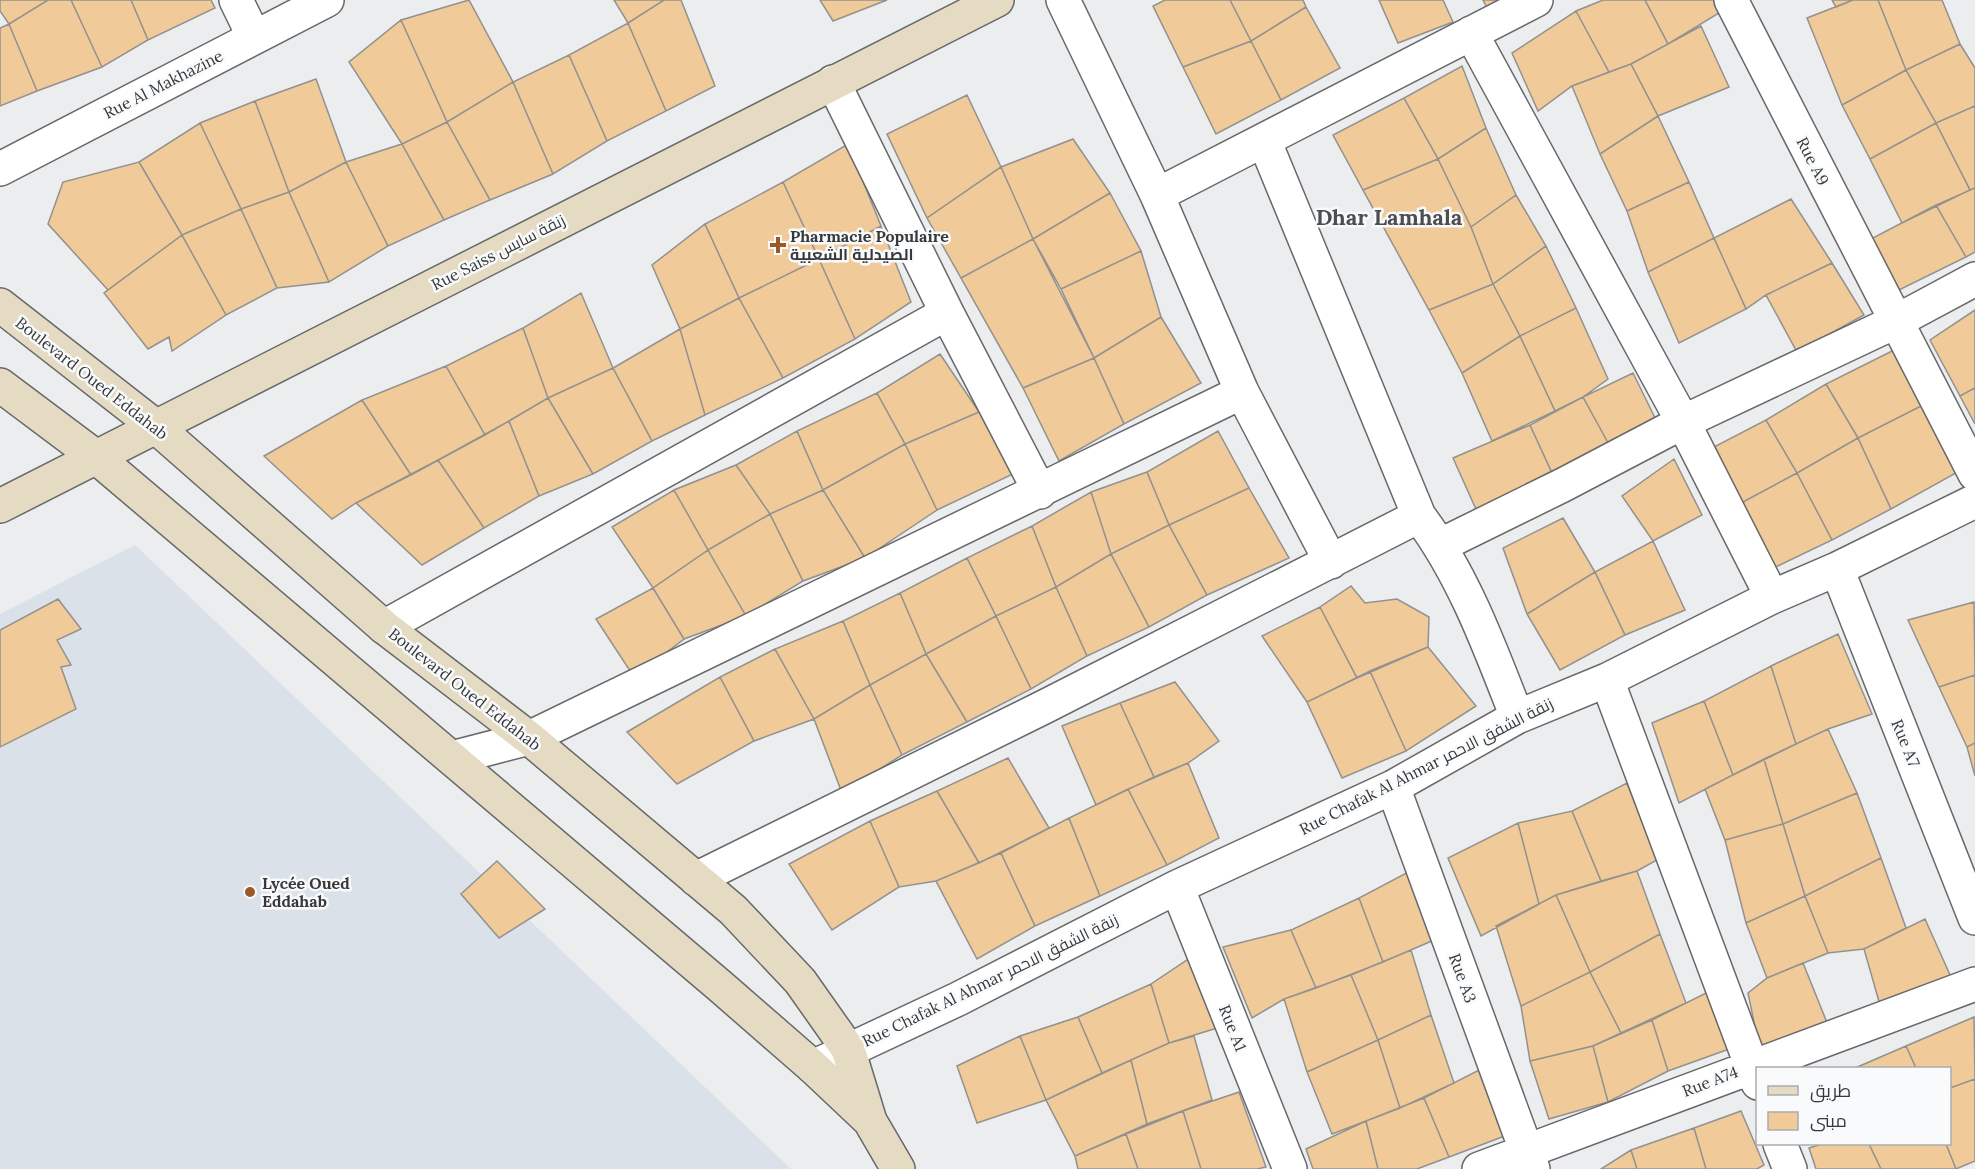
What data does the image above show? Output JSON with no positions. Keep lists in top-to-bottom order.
{
  "streets": {
    "street": [
      "Rue Al Makhazine",
      "Rue A9",
      "Rue Saiss زنقة سايس",
      "Boulevard Oued Eddahab",
      "Rue A7",
      "Rue Chafak Al Ahmar زنقة الشفق الاحمر",
      "Rue A3",
      "Rue A1",
      "Rue A74"
    ]
  },
  "crossings": [
    ["Rue Saiss زنقة سايس", "Boulevard Oued Eddahab"],
    ["Boulevard Oued Eddahab", "Rue Chafak Al Ahmar زنقة الشفق الاحمر"],
    ["Rue A7", "Rue Chafak Al Ahmar زنقة الشفق الاحمر"],
    ["Rue Chafak Al Ahmar زنقة الشفق الاحمر", "Rue A3"],
    ["Rue Chafak Al Ahmar زنقة الشفق الاحمر", "Rue A1"],
    ["Rue A3", "Rue A74"]
  ],
  "districts": ["Dhar Lamhala"],
  "places": {
    "health": ["Pharmacie Populaire الصيدلية الشعبية"],
    "other": ["Lycée Oued Eddahab"]
  },
  "legend": ["طريق", "مبنى"]
}
